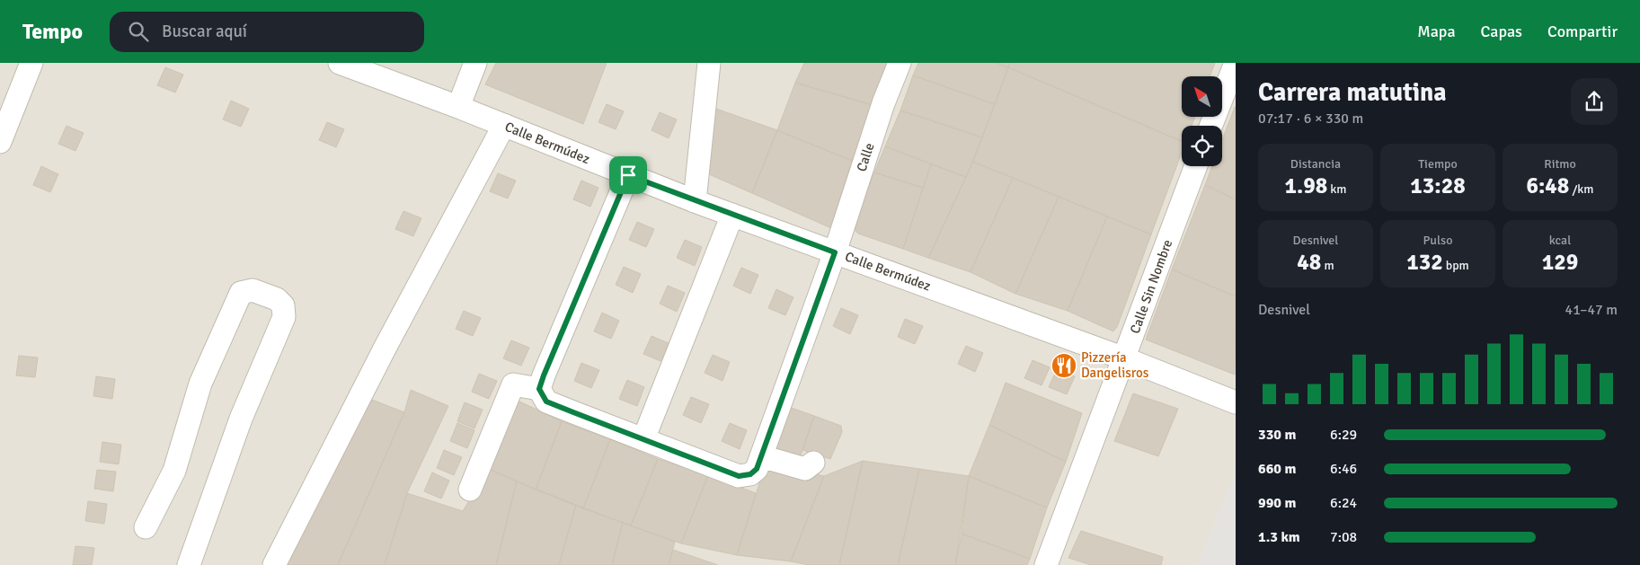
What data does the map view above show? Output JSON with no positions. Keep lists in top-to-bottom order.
{
  "streets": {
    "street": ["Calle Bermúdez", "Calle", "Calle Sin Nombre"]
  },
  "crossings": [
    ["Calle Bermúdez", "Calle"],
    ["Calle Bermúdez", "Calle Sin Nombre"]
  ],
  "places": {
    "restaurant": ["Pizzería Dangelisros"]
  },
  "north": "top left",
  "page": {
    "header": "Tempo",
    "search": "Buscar aquí",
    "nav": ["Mapa", "Capas", "Compartir"],
    "heading": ["Carrera matutina", "07:17 · 6 × 330 m"],
    "stats": [
      ["Distancia", "1.98 km"],
      ["Tiempo", "13:28"],
      ["Ritmo", "6:48 /km"],
      ["Desnivel", "48 m"],
      ["Pulso", "132 bpm"],
      ["kcal", "129"]
    ],
    "chart": ["Desnivel", "41–47 m"],
    "list": [
      {
        "name": "330 m",
        "note": "6:29"
      },
      {
        "name": "660 m",
        "note": "6:46"
      },
      {
        "name": "990 m",
        "note": "6:24"
      },
      {
        "name": "1.3 km",
        "note": "7:08"
      }
    ]
  }
}
